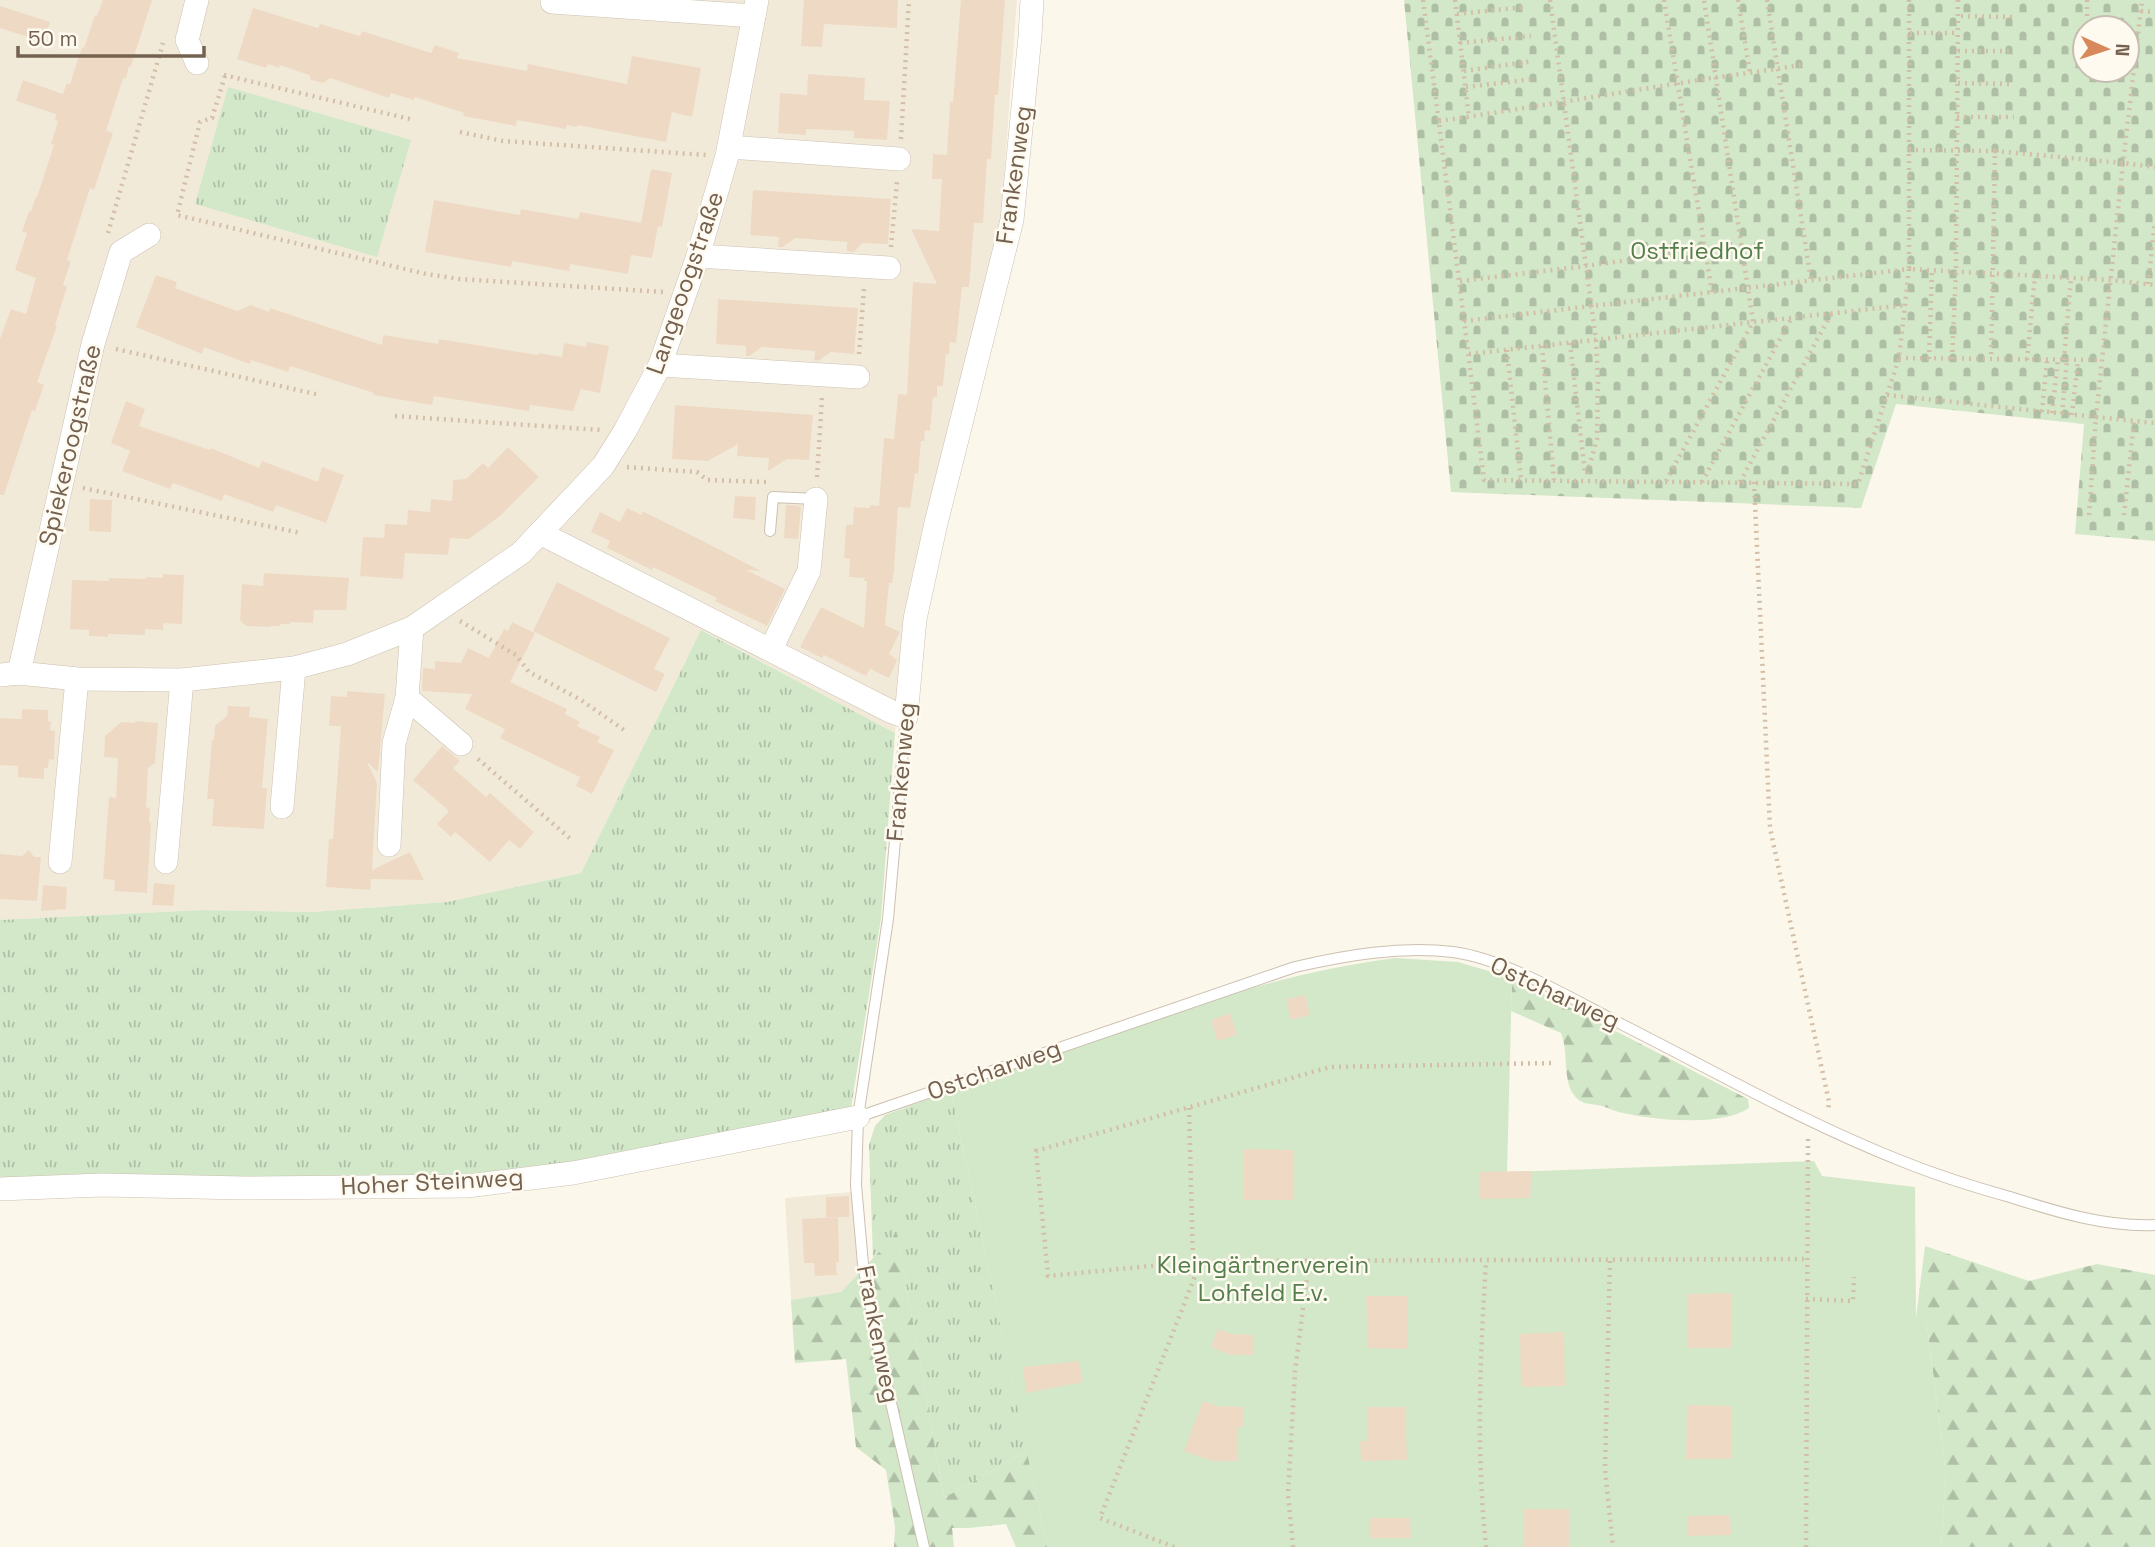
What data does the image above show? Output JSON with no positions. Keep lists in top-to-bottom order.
{
  "streets": {
    "street": [
      "Frankenweg",
      "Langeoogstraße",
      "Spiekeroogstraße",
      "Hoher Steinweg"
    ],
    "lane": ["Ostcharweg"]
  },
  "crossings": [
    ["Frankenweg", "Ostcharweg"],
    ["Frankenweg", "Hoher Steinweg"],
    ["Langeoogstraße", "Spiekeroogstraße"],
    ["Ostcharweg", "Hoher Steinweg"]
  ],
  "parks": ["Ostfriedhof", "Kleingärtnerverein Lohfeld E.v."],
  "scale_bar": "50 m",
  "north": "right"
}
